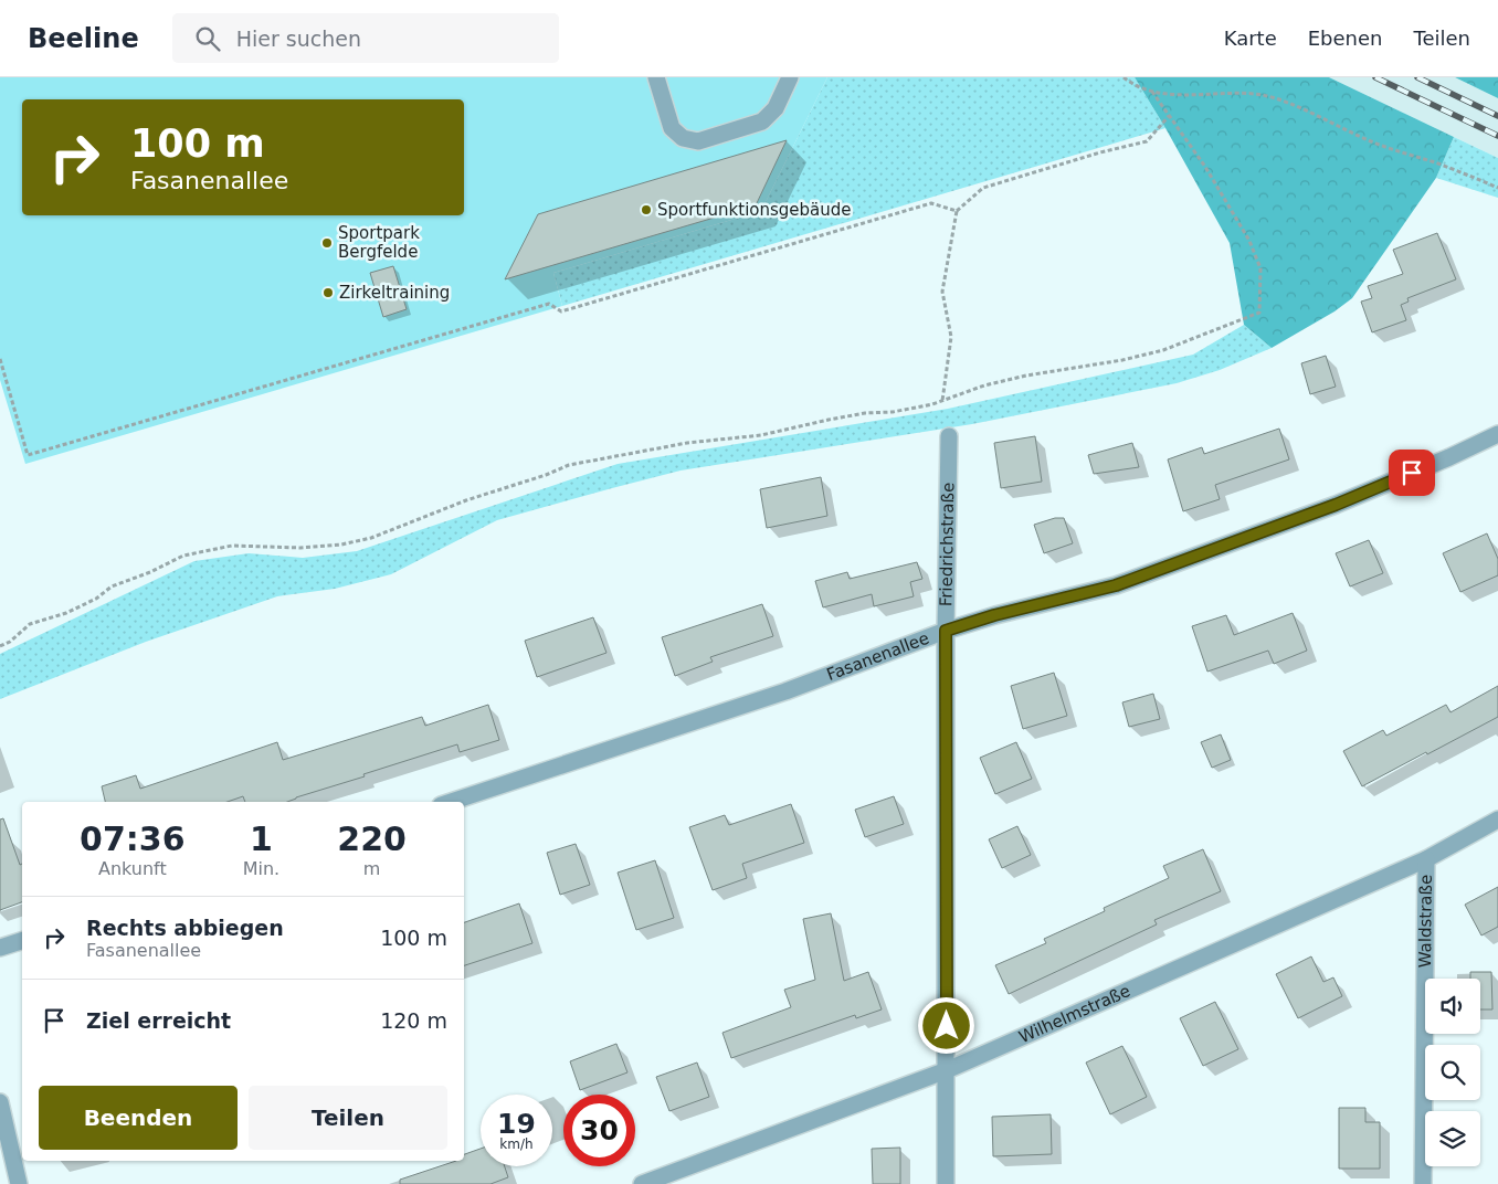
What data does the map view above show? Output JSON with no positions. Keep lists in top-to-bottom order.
{
  "streets": {
    "street": [
      "Friedrichstraße",
      "Fasanenallee",
      "Waldstraße",
      "Wilhelmstraße"
    ]
  },
  "crossings": [
    ["Friedrichstraße", "Fasanenallee"],
    ["Friedrichstraße", "Wilhelmstraße"],
    ["Waldstraße", "Wilhelmstraße"]
  ],
  "places": ["Sportfunktionsgebäude", "Sportpark Bergfelde", "Zirkeltraining"],
  "page": {
    "header": "Beeline",
    "search": "Hier suchen",
    "nav": ["Karte", "Ebenen", "Teilen"],
    "turn": ["100 m", "Fasanenallee"],
    "eta": [
      "07:36",
      "Ankunft",
      "1",
      "Min.",
      "220",
      "m"
    ],
    "list": [
      {
        "name": "Rechts abbiegen",
        "note": "Fasanenallee",
        "value": "100 m"
      },
      {
        "name": "Ziel erreicht",
        "value": "120 m"
      }
    ],
    "buttons": ["Beenden", "Teilen"],
    "speed": "19 km/h",
    "limit": "30"
  }
}
